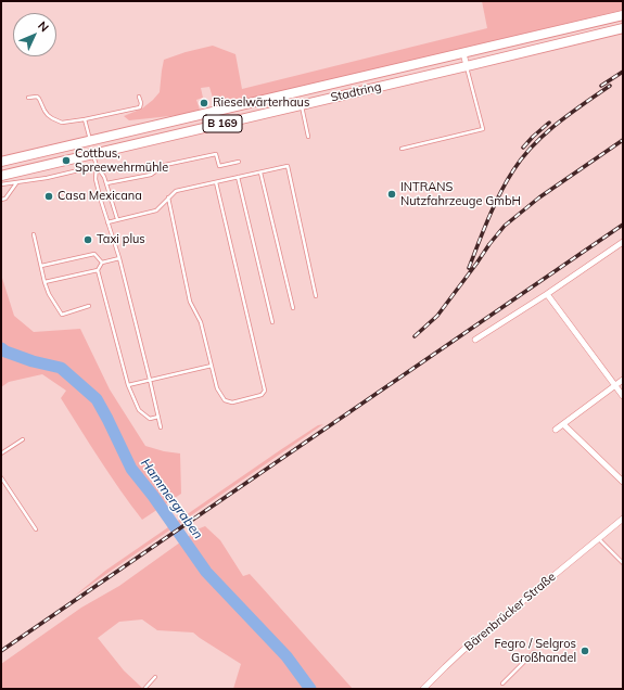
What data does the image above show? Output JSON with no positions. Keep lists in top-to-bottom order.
{
  "streets": {
    "main road": ["Stadtring", "B 169"],
    "street": ["Bärenbrücker Straße"]
  },
  "crossings": [
    ["Stadtring", "B 169"]
  ],
  "water": ["Hammergraben"],
  "places": [
    "Rieselwärterhaus",
    "Cottbus, Spreewehrmühle",
    "INTRANS Nutzfahrzeuge GmbH",
    "Casa Mexicana",
    "Taxi plus",
    "Fegro / Selgros Großhandel"
  ],
  "north": "top right"
}
